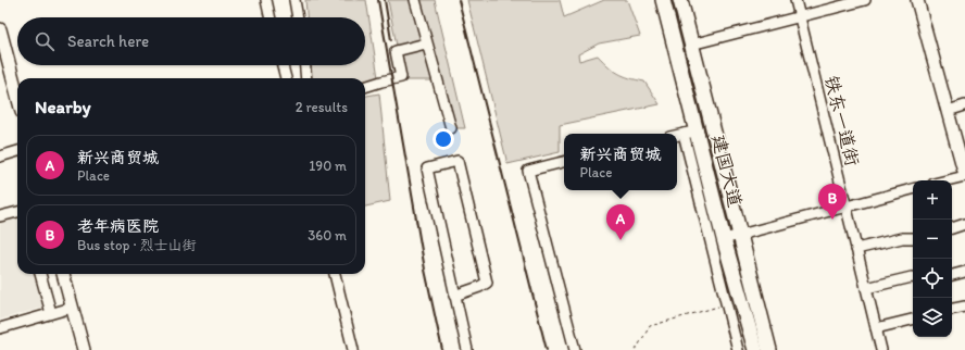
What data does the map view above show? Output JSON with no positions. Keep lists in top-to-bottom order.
{
  "streets": {
    "highway": ["建国大道"],
    "street": ["铁东一道街"]
  },
  "page": {
    "search": "Search here",
    "heading": ["Nearby", "2 results"],
    "popup": ["新兴商贸城", "Place"],
    "list": [
      {
        "mark": "A",
        "name": "新兴商贸城",
        "note": "Place",
        "value": "190 m"
      },
      {
        "mark": "B",
        "name": "老年病医院",
        "note": "Bus stop · 烈士山街",
        "value": "360 m"
      }
    ],
    "map_buttons": ["+", "−"],
    "pins": ["B", "A"]
  }
}
